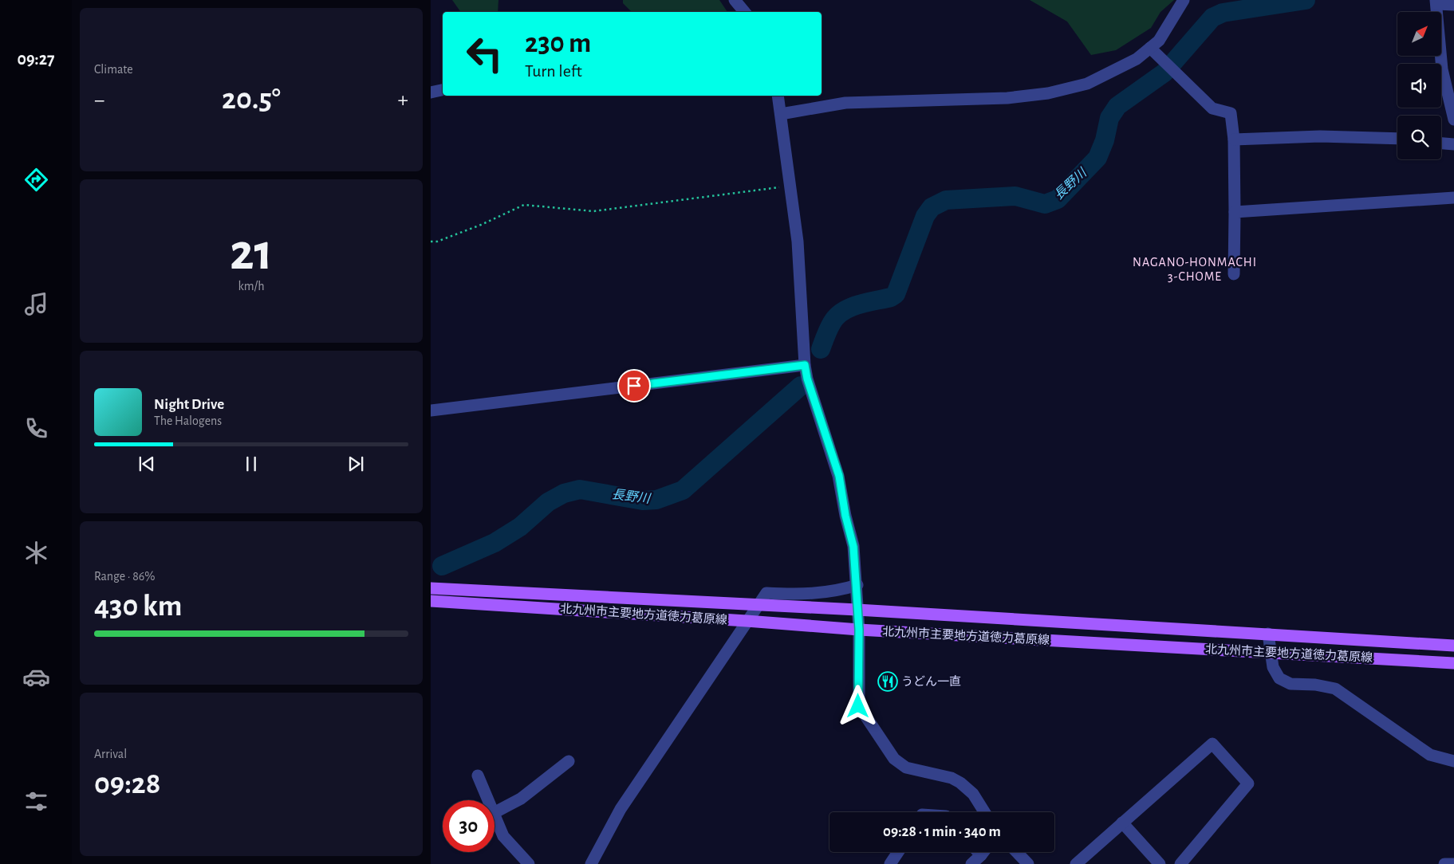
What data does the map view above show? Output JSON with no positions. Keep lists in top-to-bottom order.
{
  "streets": {
    "main road": ["北九州市主要地方道徳力葛原線"]
  },
  "districts": ["NAGANO-HONMACHI 3-CHOME"],
  "water": ["長野川"],
  "places": {
    "restaurant": ["うどん一直"]
  },
  "north": "top right",
  "page": {
    "tabs": "09:27",
    "tile": [
      "Climate",
      ["21", "km/h"],
      ["Range · 86%", "430 km"],
      ["Arrival", "09:28"]
    ],
    "turn": ["230 m", "Turn left"],
    "heat": ["−", "20.5°", "+"],
    "song": ["Night Drive", "The Halogens"],
    "limit": "30",
    "trip": "09:28 · 1 min · 340 m"
  }
}
